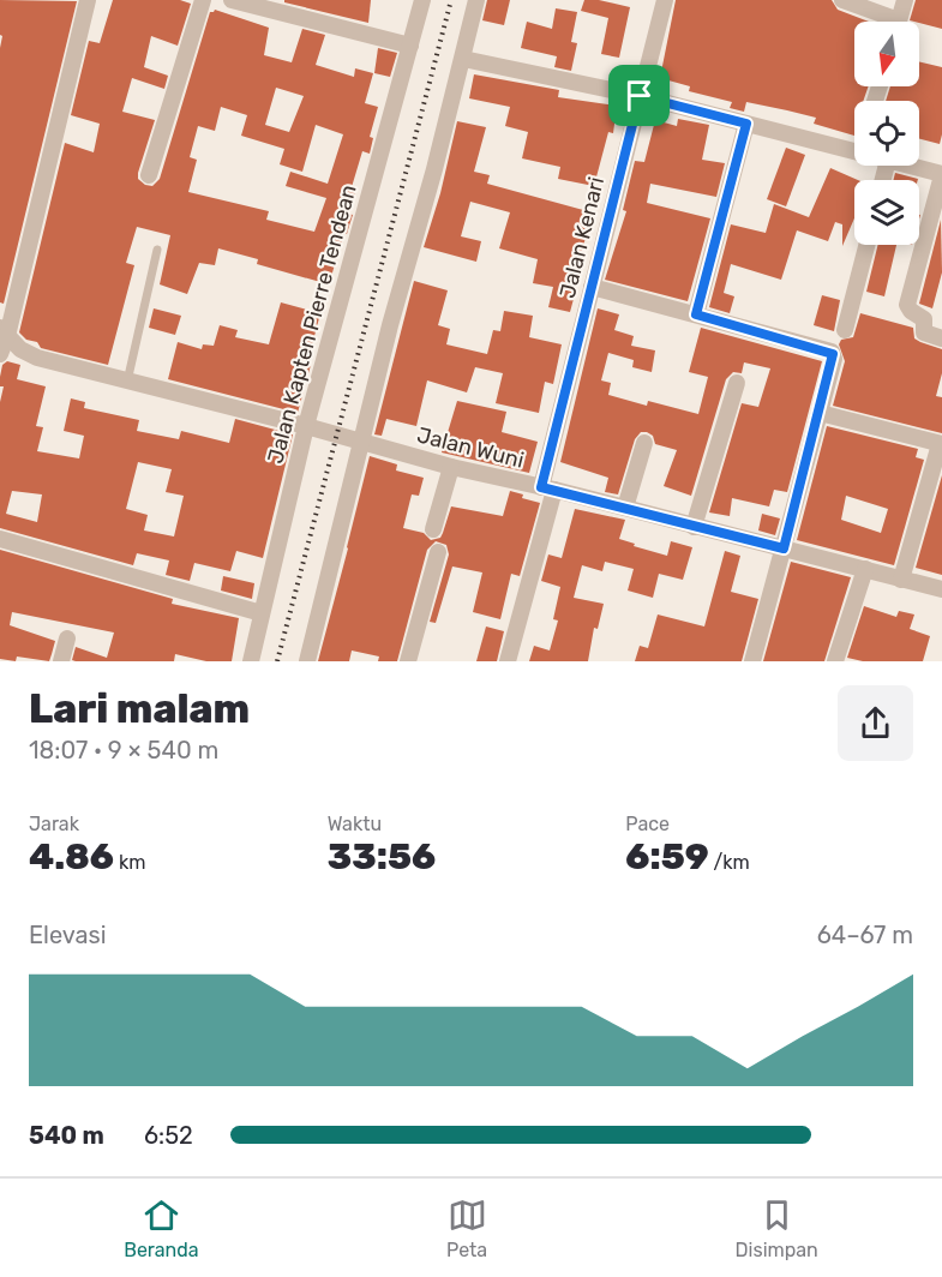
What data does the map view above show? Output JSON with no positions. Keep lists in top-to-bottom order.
{
  "streets": {
    "street": ["Jalan Kenari", "Jalan Kapten Pierre Tendean", "Jalan Wuni"]
  },
  "crossings": [
    ["Jalan Kenari", "Jalan Wuni"],
    ["Jalan Kapten Pierre Tendean", "Jalan Wuni"]
  ],
  "north": "bottom",
  "page": {
    "heading": ["Lari malam", "18:07 · 9 × 540 m"],
    "stats": [
      ["Jarak", "4.86 km"],
      ["Waktu", "33:56"],
      ["Pace", "6:59 /km"]
    ],
    "chart": ["Elevasi", "64–67 m"],
    "list": [
      {
        "name": "540 m",
        "note": "6:52"
      }
    ],
    "tabs": ["Beranda", "Peta", "Disimpan"]
  }
}
